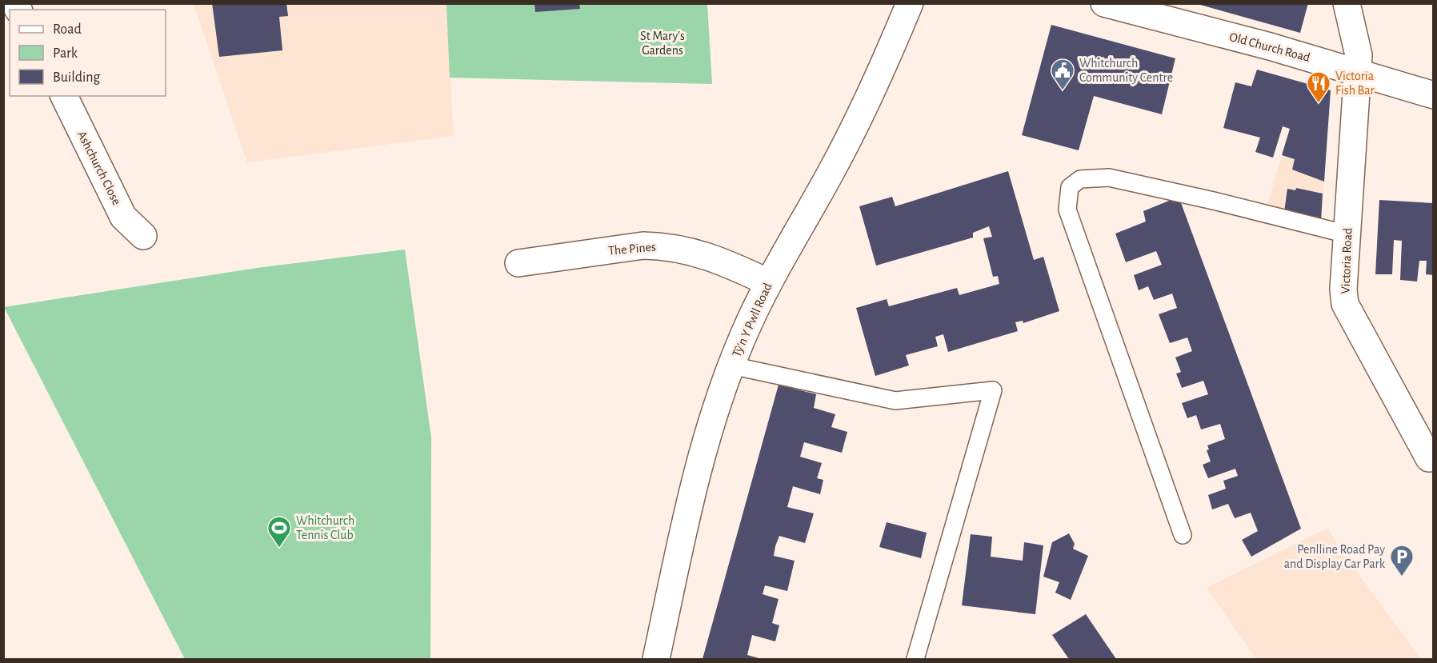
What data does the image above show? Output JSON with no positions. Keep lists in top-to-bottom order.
{
  "streets": {
    "street": [
      "Old Church Road",
      "Ashchurch Close",
      "The Pines",
      "Victoria Road",
      "Tŷ'n Y Pwll Road"
    ]
  },
  "crossings": [
    ["Old Church Road", "Victoria Road"],
    ["The Pines", "Tŷ'n Y Pwll Road"]
  ],
  "parks": ["St Mary's Gardens"],
  "places": {
    "public building": ["Whitchurch Community Centre"],
    "restaurant": ["Victoria Fish Bar"],
    "sports": ["Whitchurch Tennis Club"],
    "parking": ["Penlline Road Pay and Display Car Park"]
  },
  "legend": ["Road", "Park", "Building"]
}
